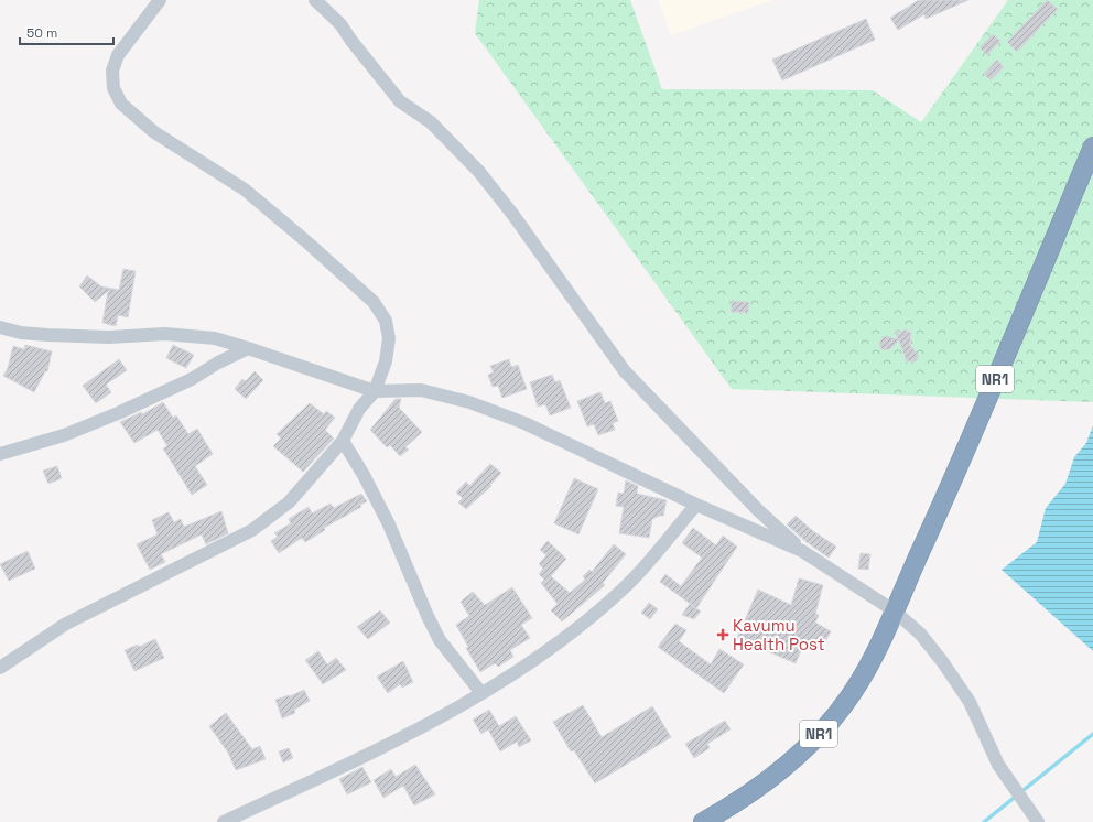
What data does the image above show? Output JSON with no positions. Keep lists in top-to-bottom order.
{
  "streets": {
    "highway": ["NR1"]
  },
  "places": {
    "health": ["Kavumu Health Post"]
  },
  "scale_bar": "50 m"
}
